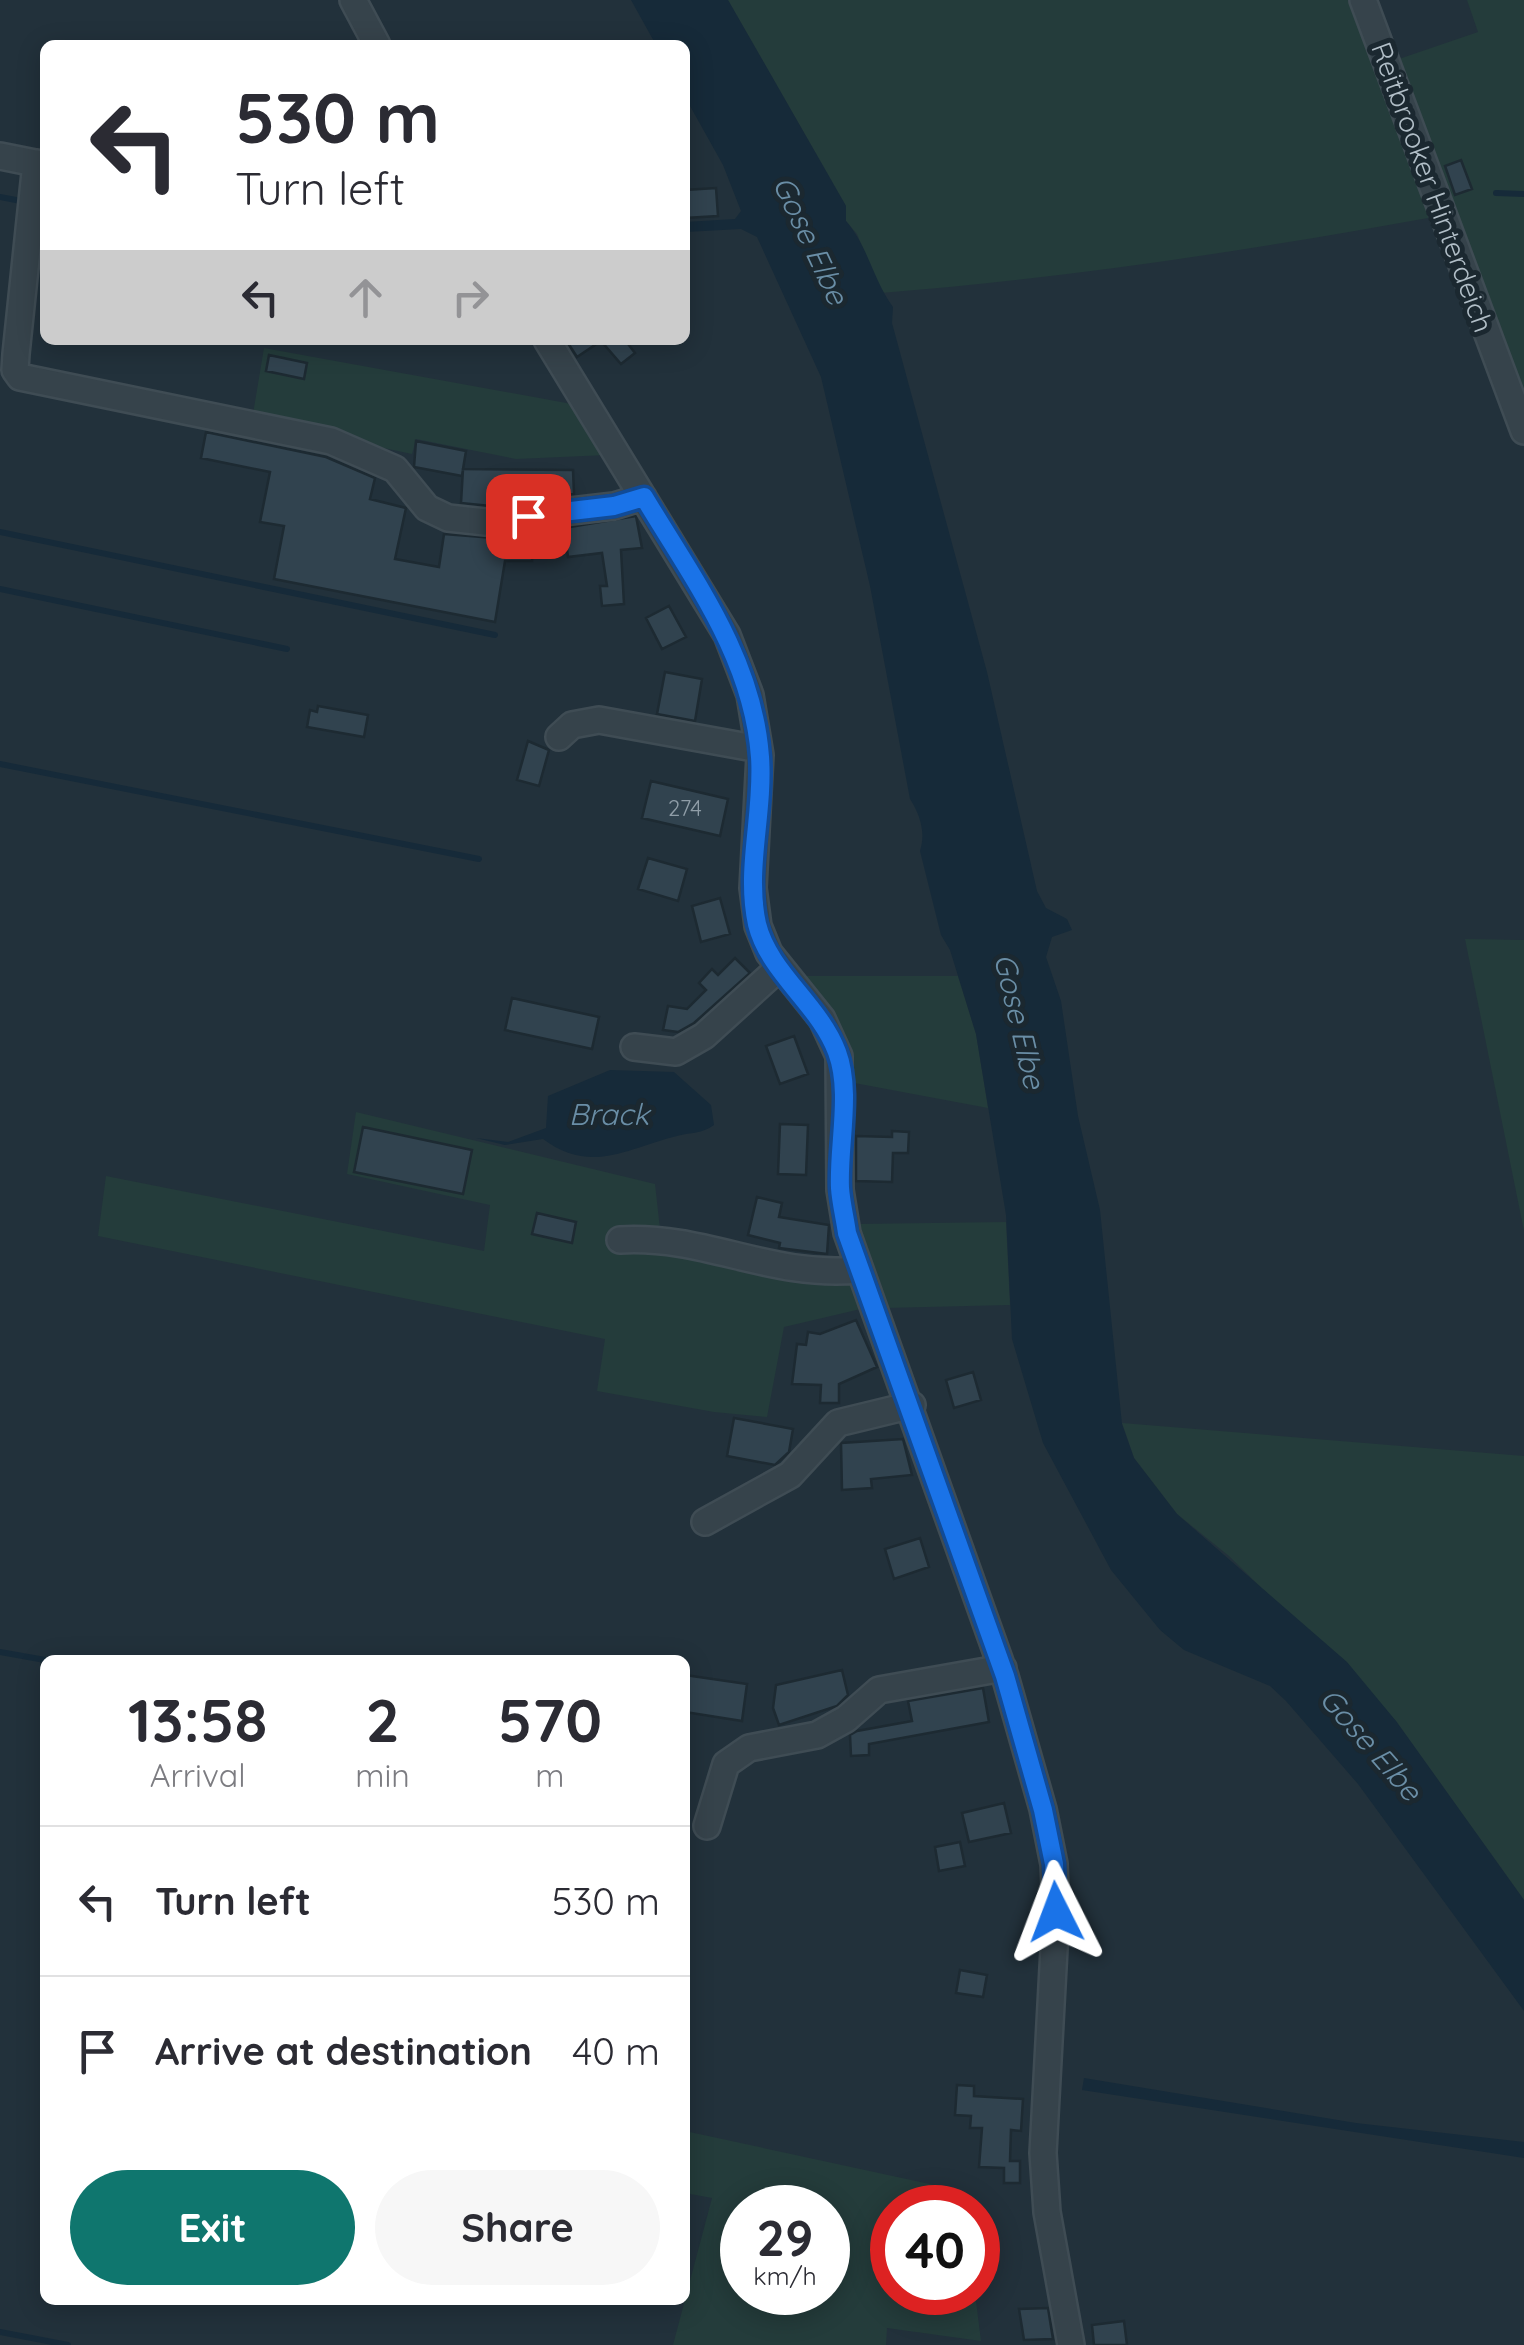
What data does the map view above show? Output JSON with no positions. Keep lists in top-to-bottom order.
{
  "streets": {
    "street": ["Reitbrooker Hinterdeich"]
  },
  "water": ["Gose Elbe", "Brack"],
  "house_numbers": ["274"],
  "page": {
    "turn": ["530 m", "Turn left"],
    "eta": [
      "13:58",
      "Arrival",
      "2",
      "min",
      "570",
      "m"
    ],
    "list": [
      {
        "name": "Turn left",
        "value": "530 m"
      },
      {
        "name": "Arrive at destination",
        "value": "40 m"
      }
    ],
    "buttons": ["Exit", "Share"],
    "speed": "29 km/h",
    "limit": "40"
  }
}
